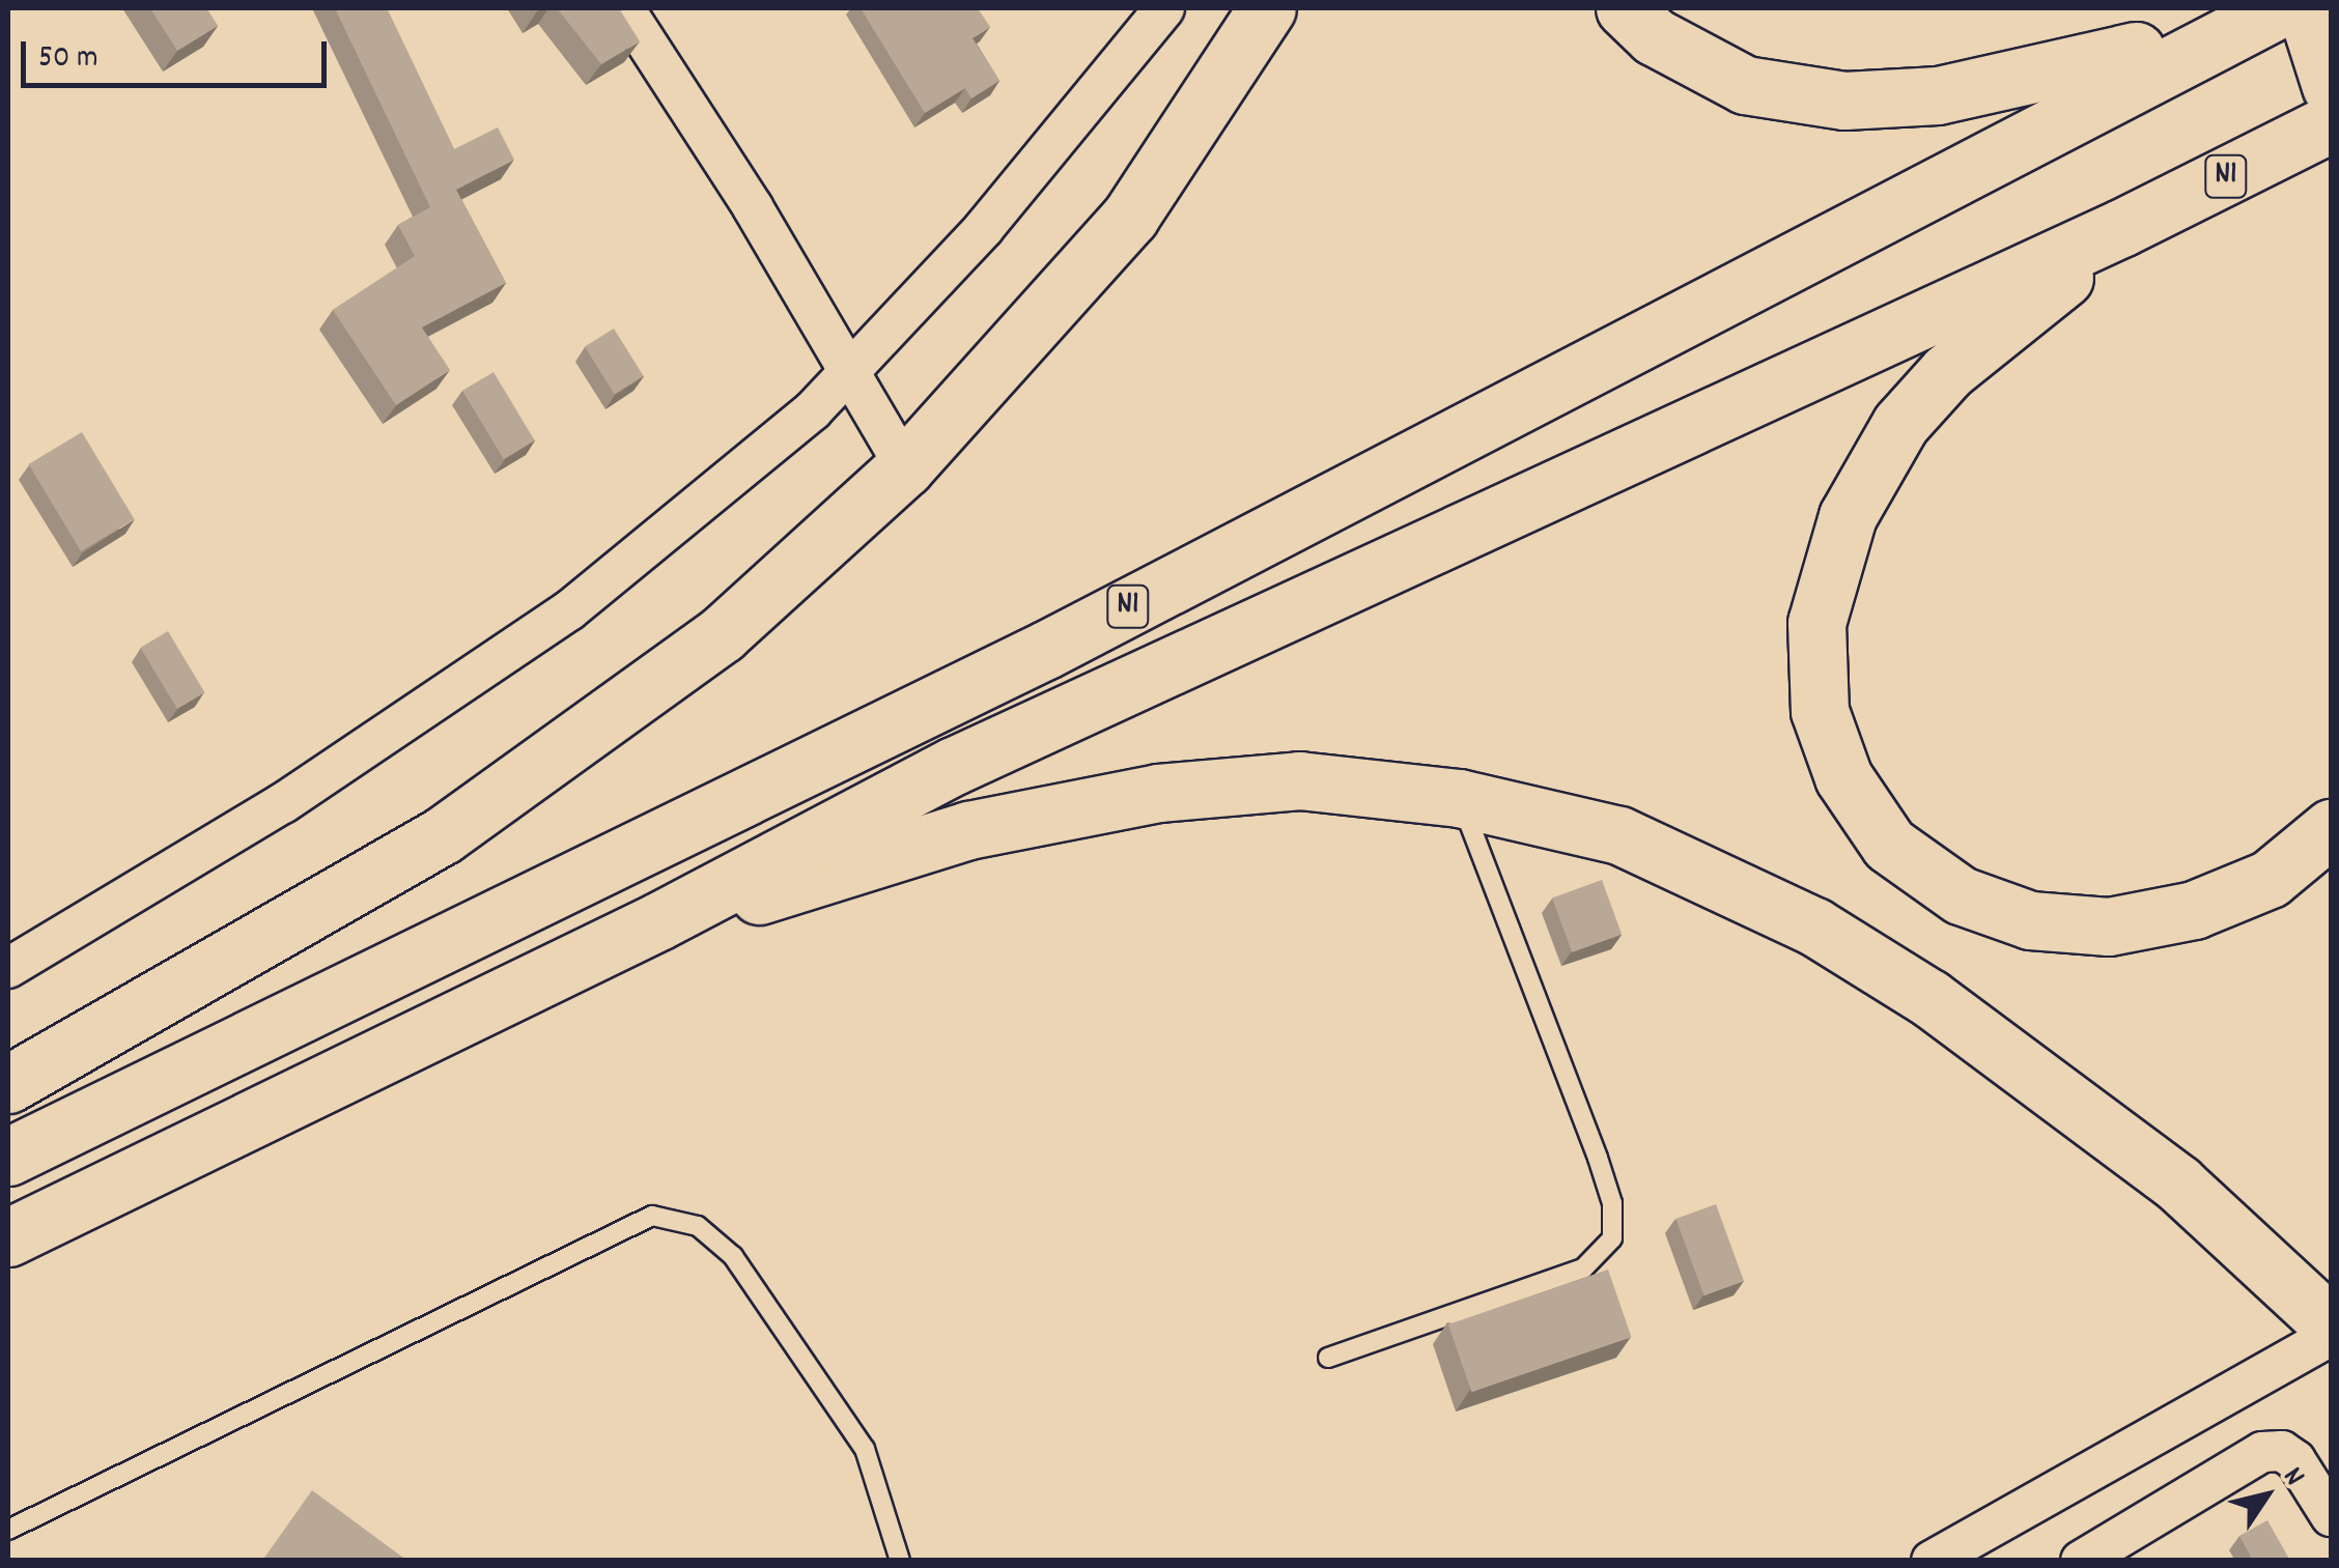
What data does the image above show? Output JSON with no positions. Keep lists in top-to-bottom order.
{
  "streets": {
    "main road": ["N1"]
  },
  "scale_bar": "50 m",
  "north": "top right"
}
